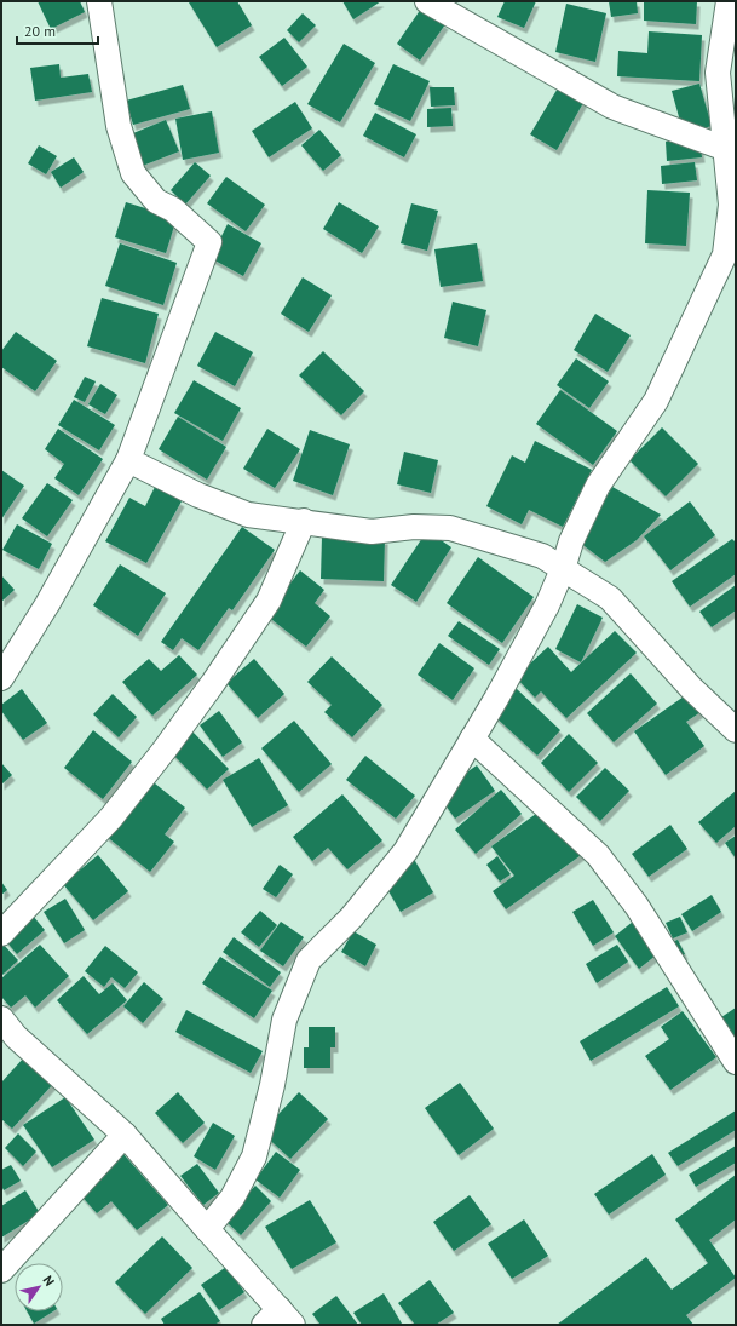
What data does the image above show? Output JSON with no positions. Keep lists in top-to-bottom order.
{
  "scale_bar": "20 m",
  "north": "top right"
}
